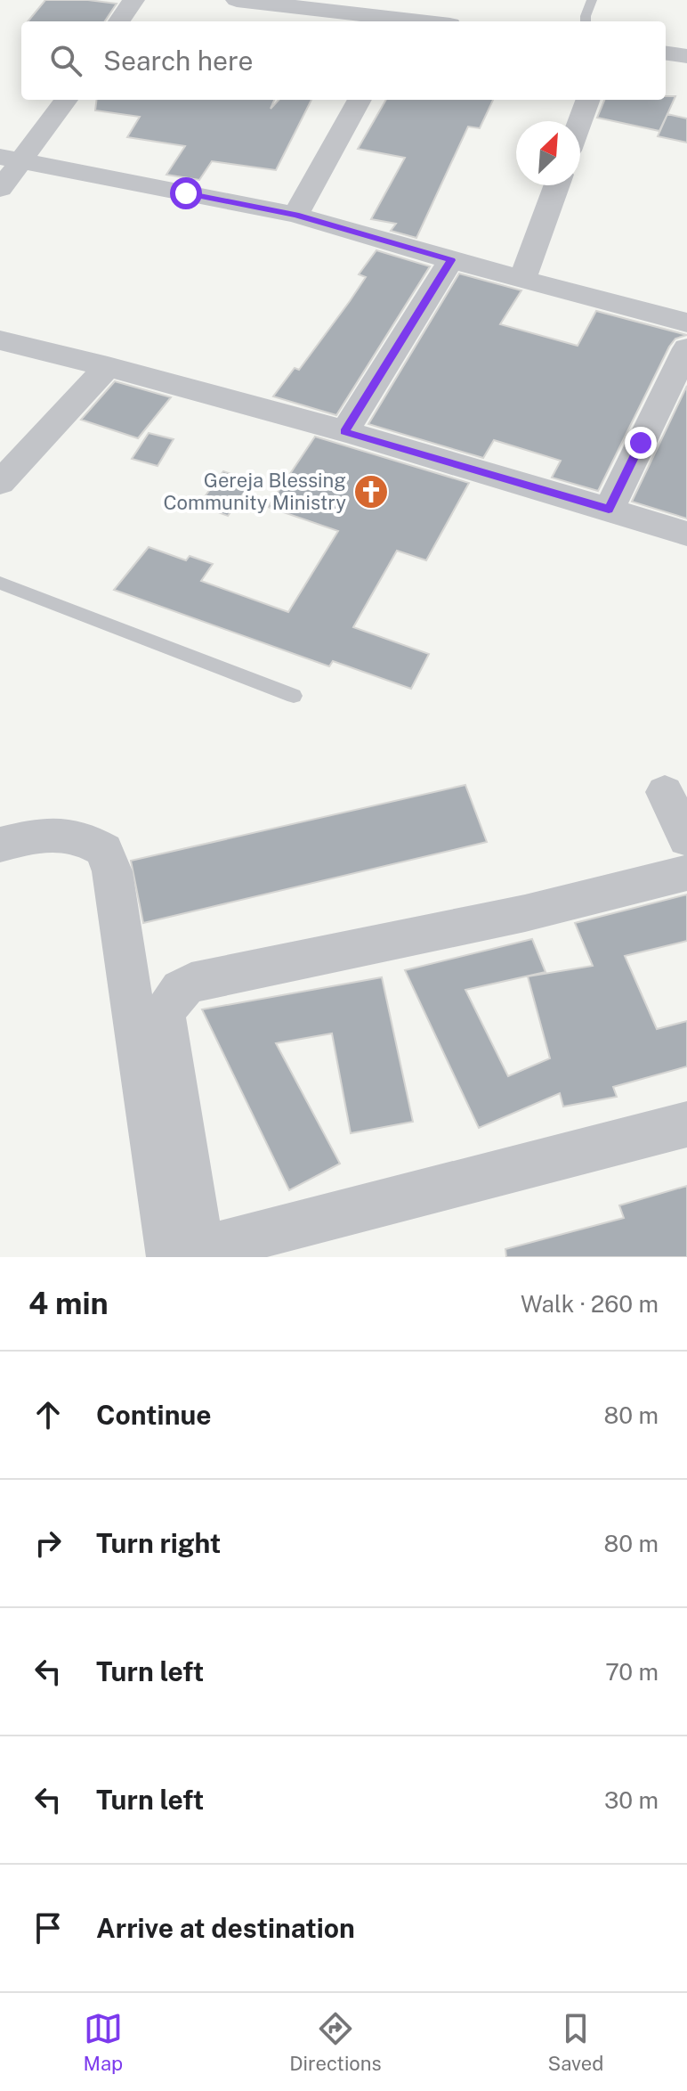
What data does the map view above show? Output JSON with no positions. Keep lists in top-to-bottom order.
{
  "places": {
    "church": ["Gereja Blessing Community Ministry"]
  },
  "north": "top right",
  "page": {
    "search": "Search here",
    "heading": ["4 min", "Walk · 260 m"],
    "list": [
      ["Continue", "80 m"],
      ["Turn right", "80 m"],
      ["Turn left", "70 m"],
      ["Turn left", "30 m"],
      "Arrive at destination"
    ],
    "nav": ["Map", "Directions", "Saved"]
  }
}
